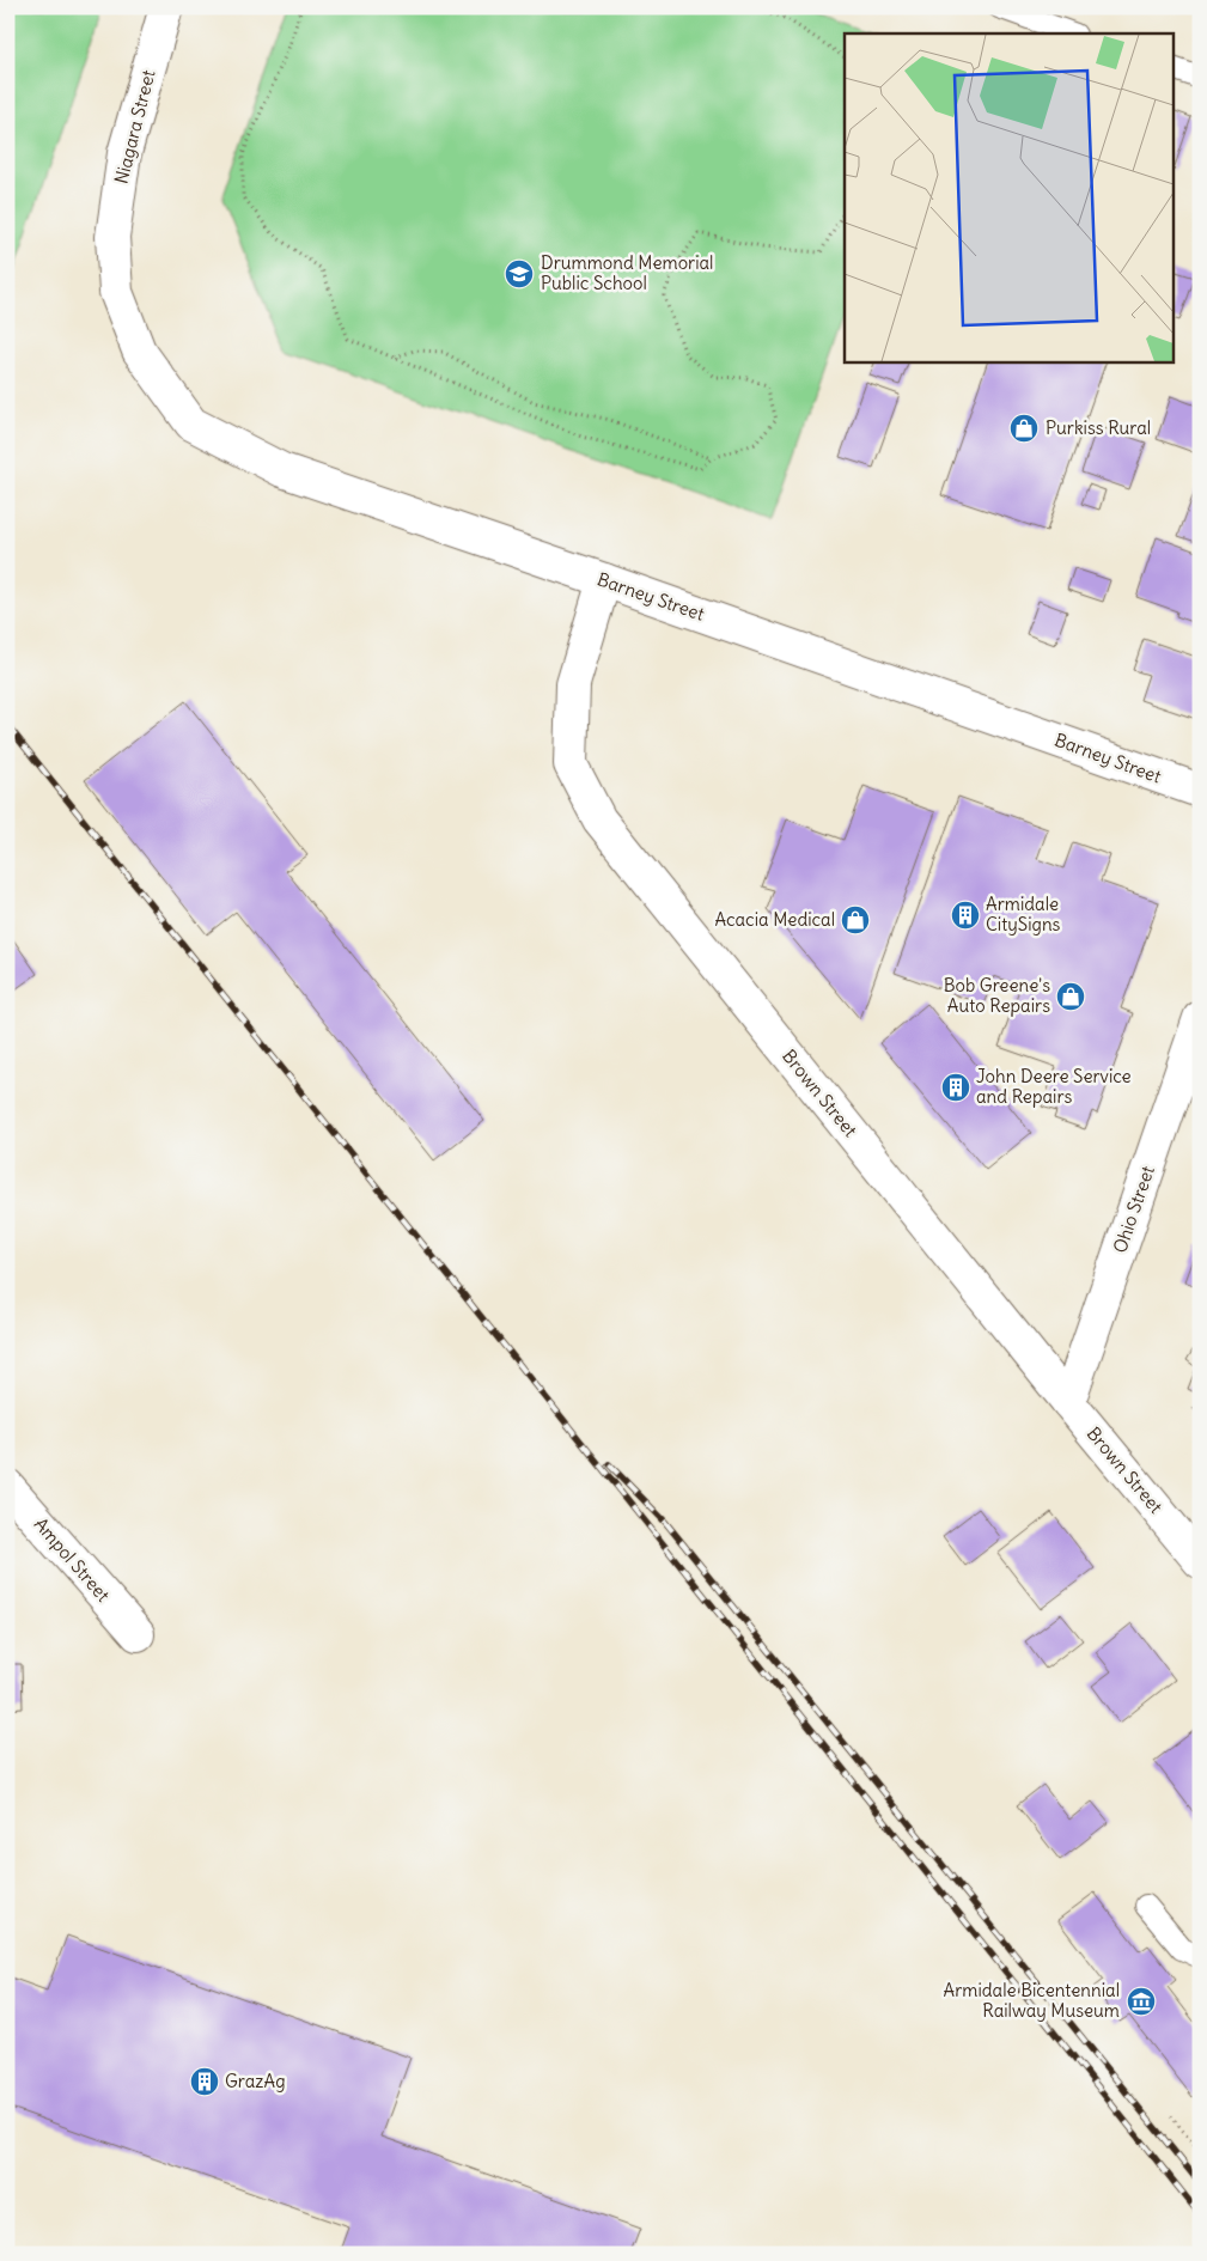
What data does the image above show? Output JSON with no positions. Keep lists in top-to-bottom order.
{
  "streets": {
    "street": [
      "Niagara Street",
      "Barney Street",
      "Brown Street",
      "Ohio Street",
      "Ampol Street"
    ]
  },
  "crossings": [
    ["Niagara Street", "Barney Street"],
    ["Barney Street", "Brown Street"],
    ["Brown Street", "Ohio Street"]
  ],
  "places": {
    "school or university": ["Drummond Memorial Public School"],
    "shop": ["Purkiss Rural", "Acacia Medical", "Bob Greene's Auto Repairs"],
    "building": ["Armidale CitySigns", "John Deere Service and Repairs", "GrazAg"],
    "museum": ["Armidale Bicentennial Railway Museum"]
  }
}
